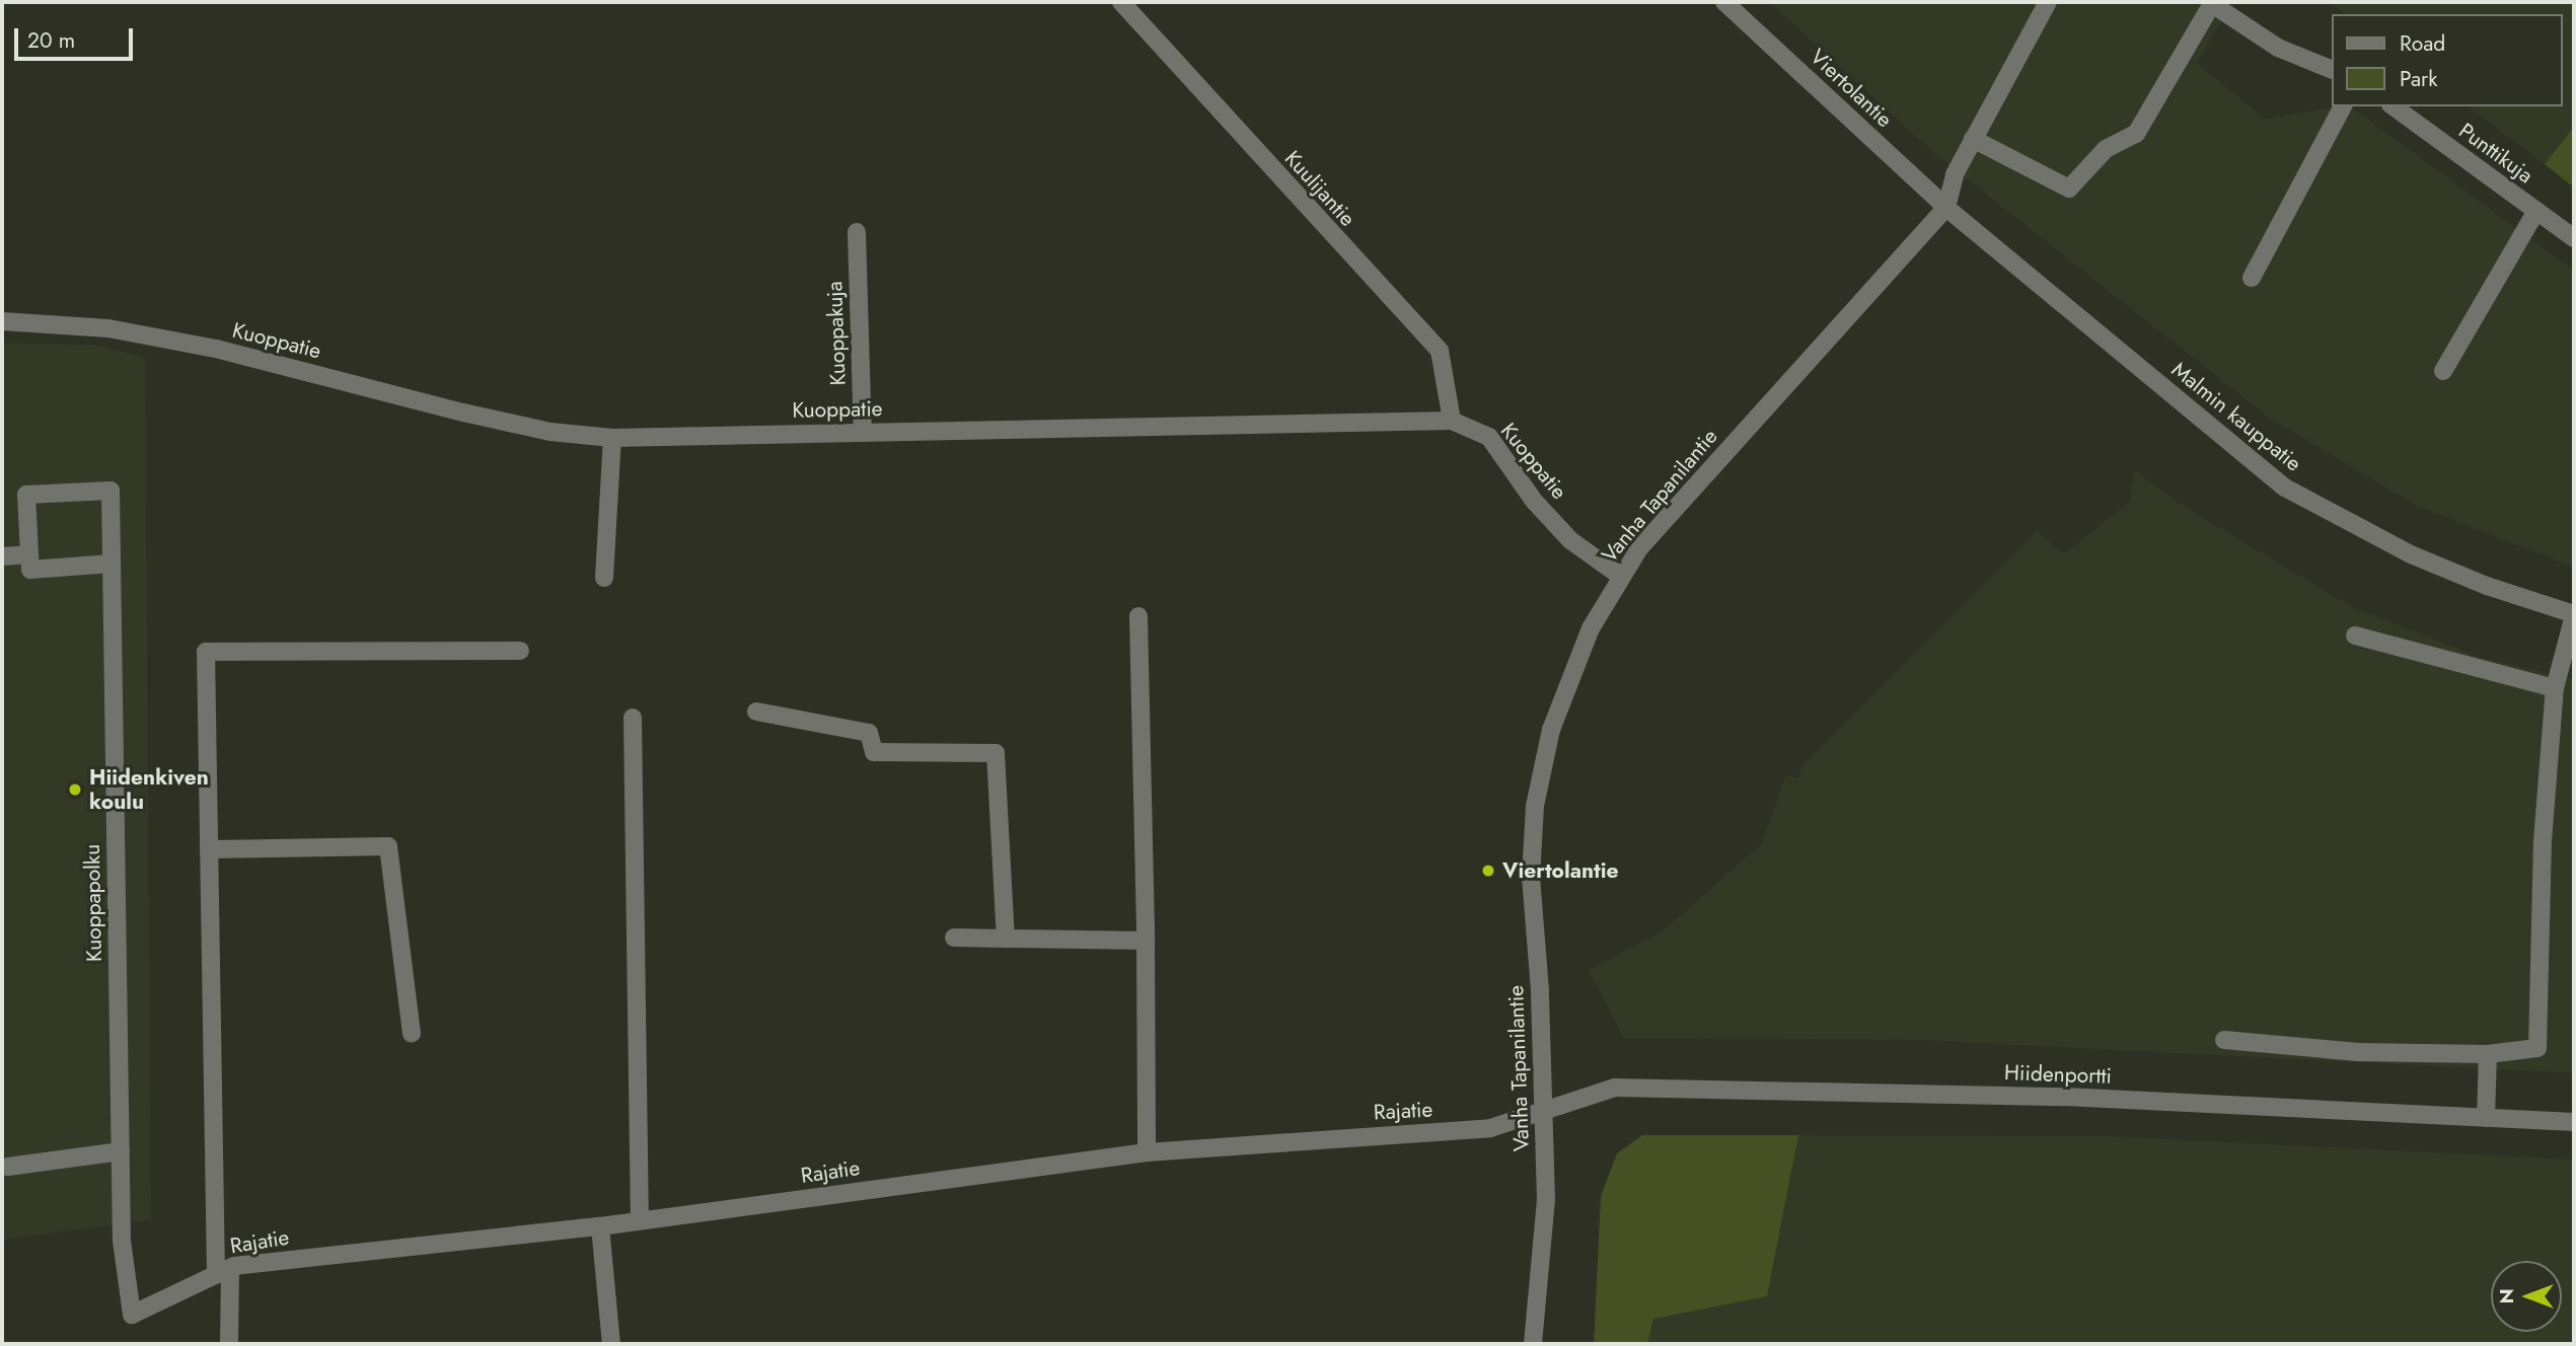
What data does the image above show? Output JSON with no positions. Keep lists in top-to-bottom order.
{
  "streets": {
    "street": [
      "Viertolantie",
      "Punttikuja",
      "Kuulijantie",
      "Kuoppakuja",
      "Kuoppatie",
      "Malmin kauppatie",
      "Vanha Tapanilantie",
      "Kuoppapolku",
      "Hiidenportti",
      "Rajatie"
    ]
  },
  "crossings": [
    ["Viertolantie", "Malmin kauppatie"],
    ["Viertolantie", "Vanha Tapanilantie"],
    ["Kuulijantie", "Kuoppatie"],
    ["Kuoppakuja", "Kuoppatie"],
    ["Kuoppatie", "Vanha Tapanilantie"],
    ["Malmin kauppatie", "Vanha Tapanilantie"],
    ["Vanha Tapanilantie", "Hiidenportti"],
    ["Vanha Tapanilantie", "Rajatie"],
    ["Kuoppapolku", "Rajatie"],
    ["Hiidenportti", "Rajatie"]
  ],
  "places": ["Hiidenkiven koulu", "Viertolantie"],
  "legend": ["Road", "Park"],
  "scale_bar": "20 m",
  "north": "left"
}
